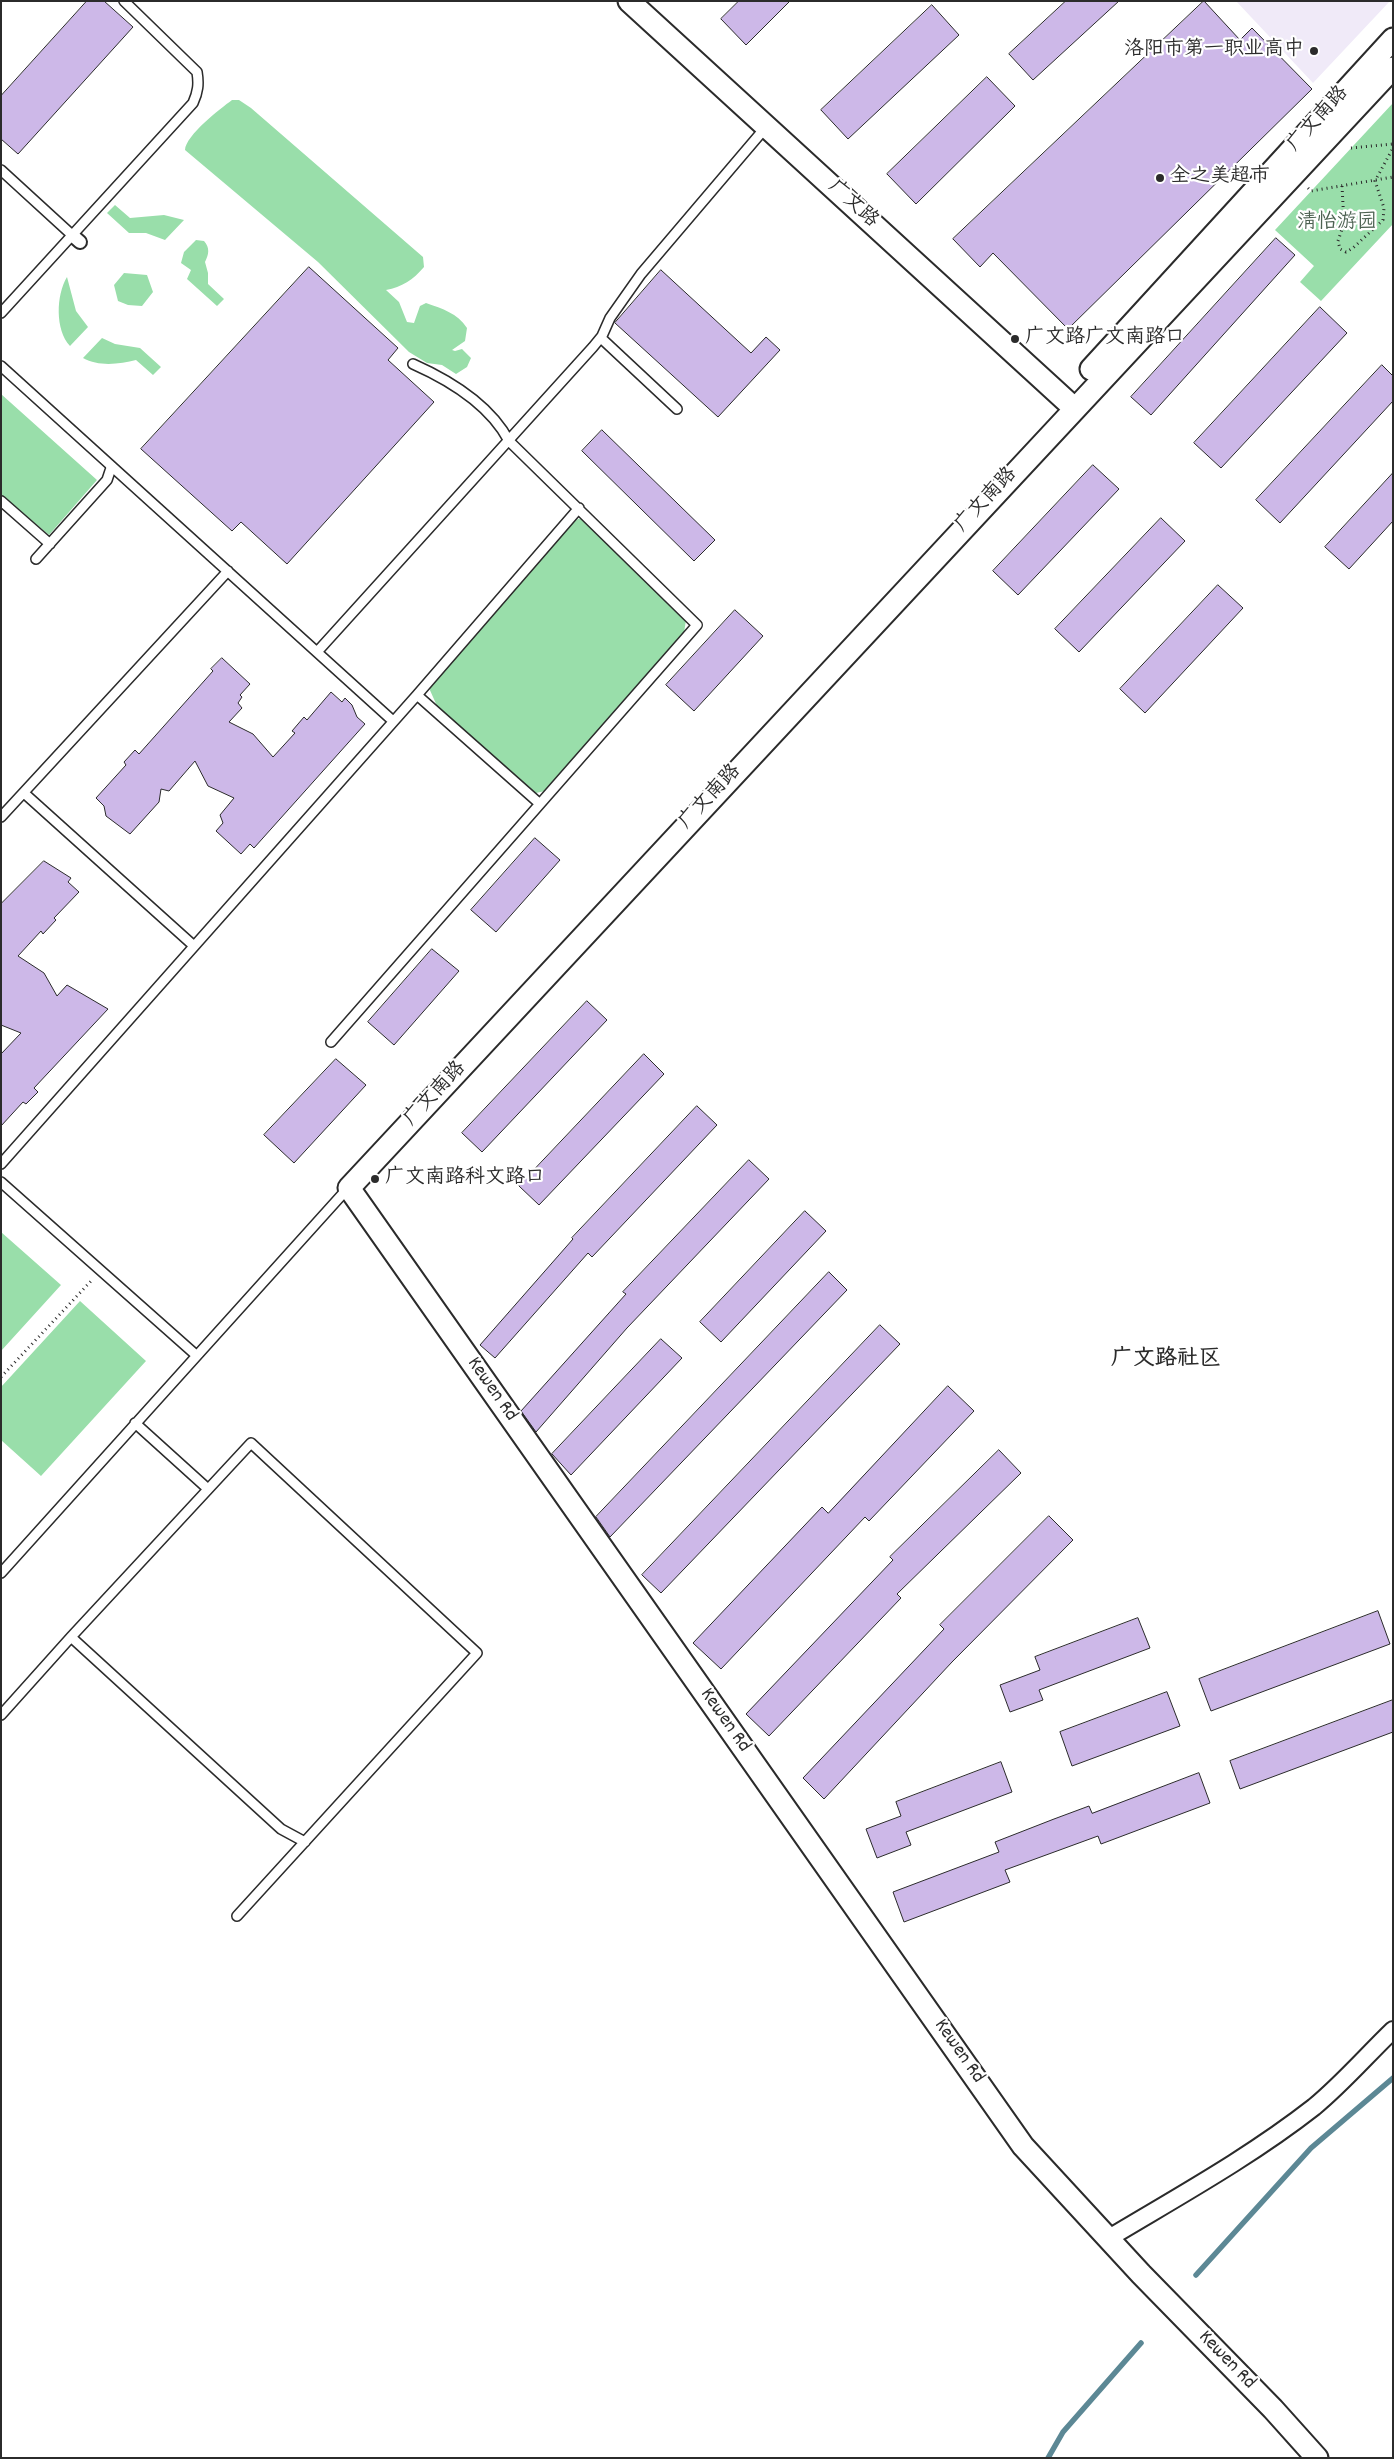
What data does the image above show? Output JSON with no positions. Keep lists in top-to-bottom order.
{
  "streets": {
    "street": ["广文南路", "广文路", "Kewen Rd"]
  },
  "crossings": [
    ["广文南路", "广文路"],
    ["广文南路", "Kewen Rd"]
  ],
  "districts": ["广文路社区"],
  "parks": ["清怡游园"],
  "places": [
    "洛阳市第一职业高中",
    "全之美超市",
    "广文路广文南路口",
    "广文南路科文路口"
  ]
}
